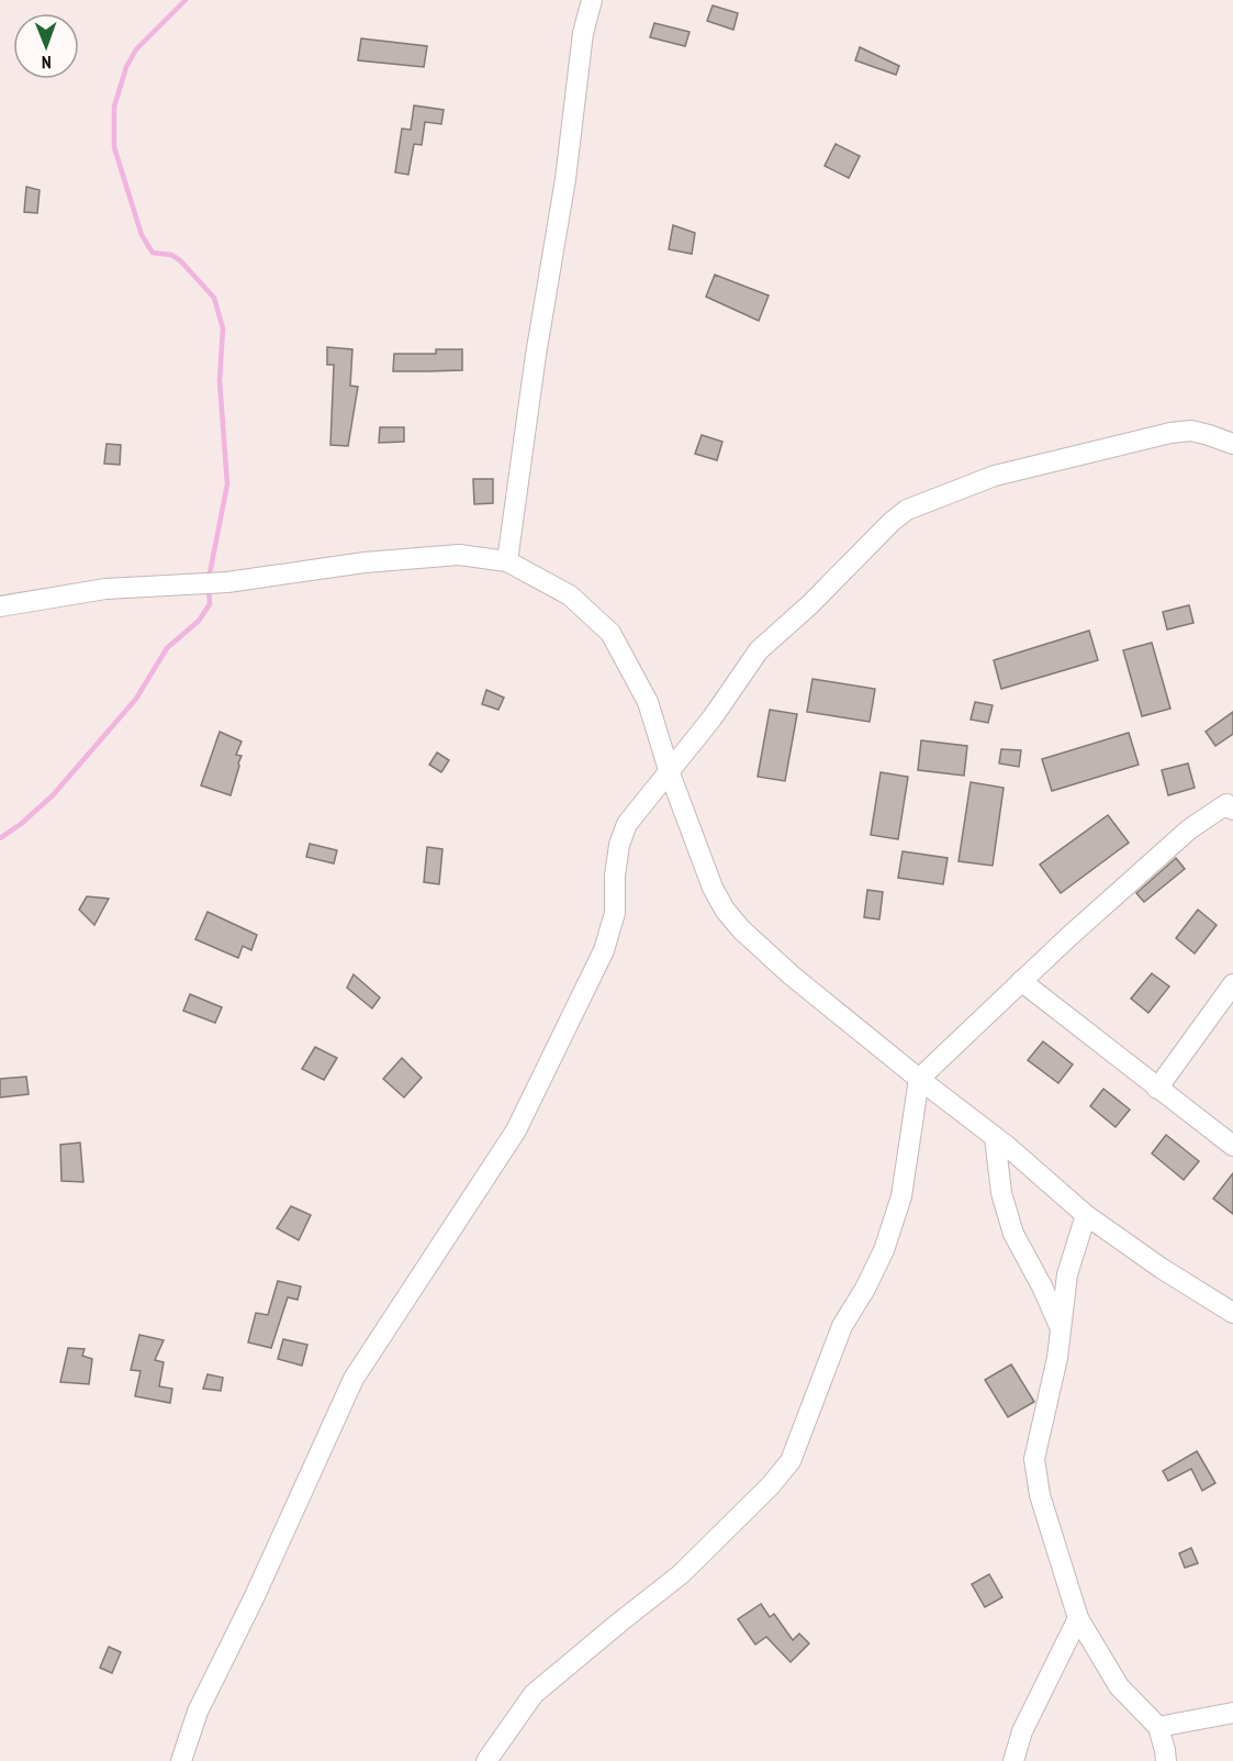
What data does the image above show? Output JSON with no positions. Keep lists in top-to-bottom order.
{
  "north": "bottom"
}
